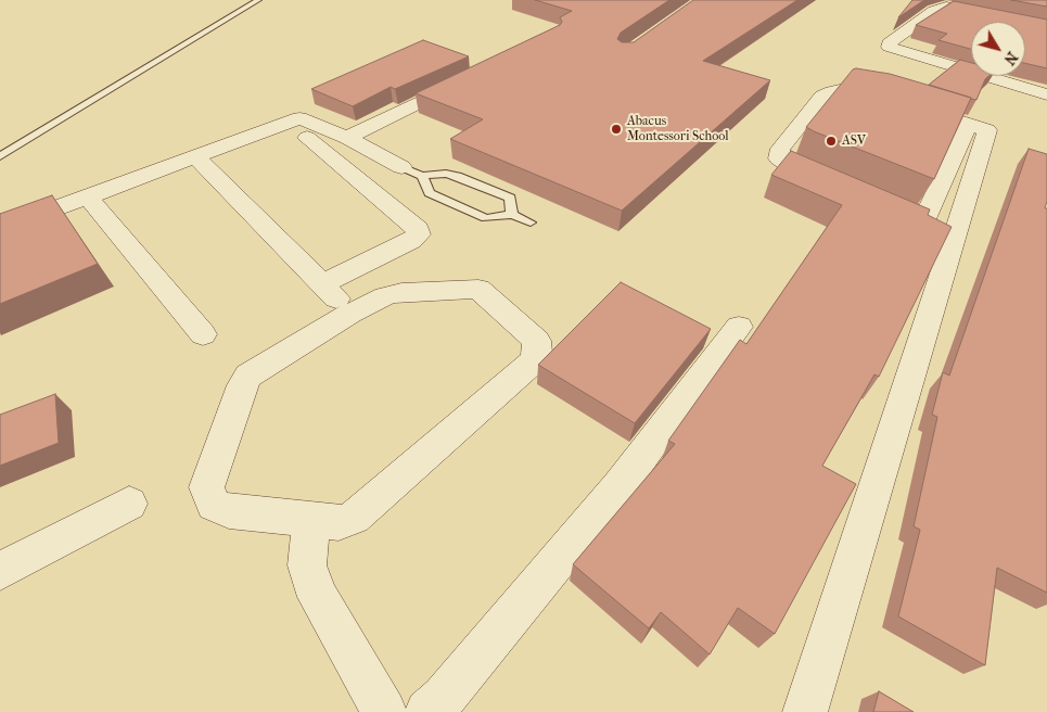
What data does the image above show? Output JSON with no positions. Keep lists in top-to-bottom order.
{
  "places": ["Abacus Montessori School", "ASV"],
  "north": "bottom right"
}
